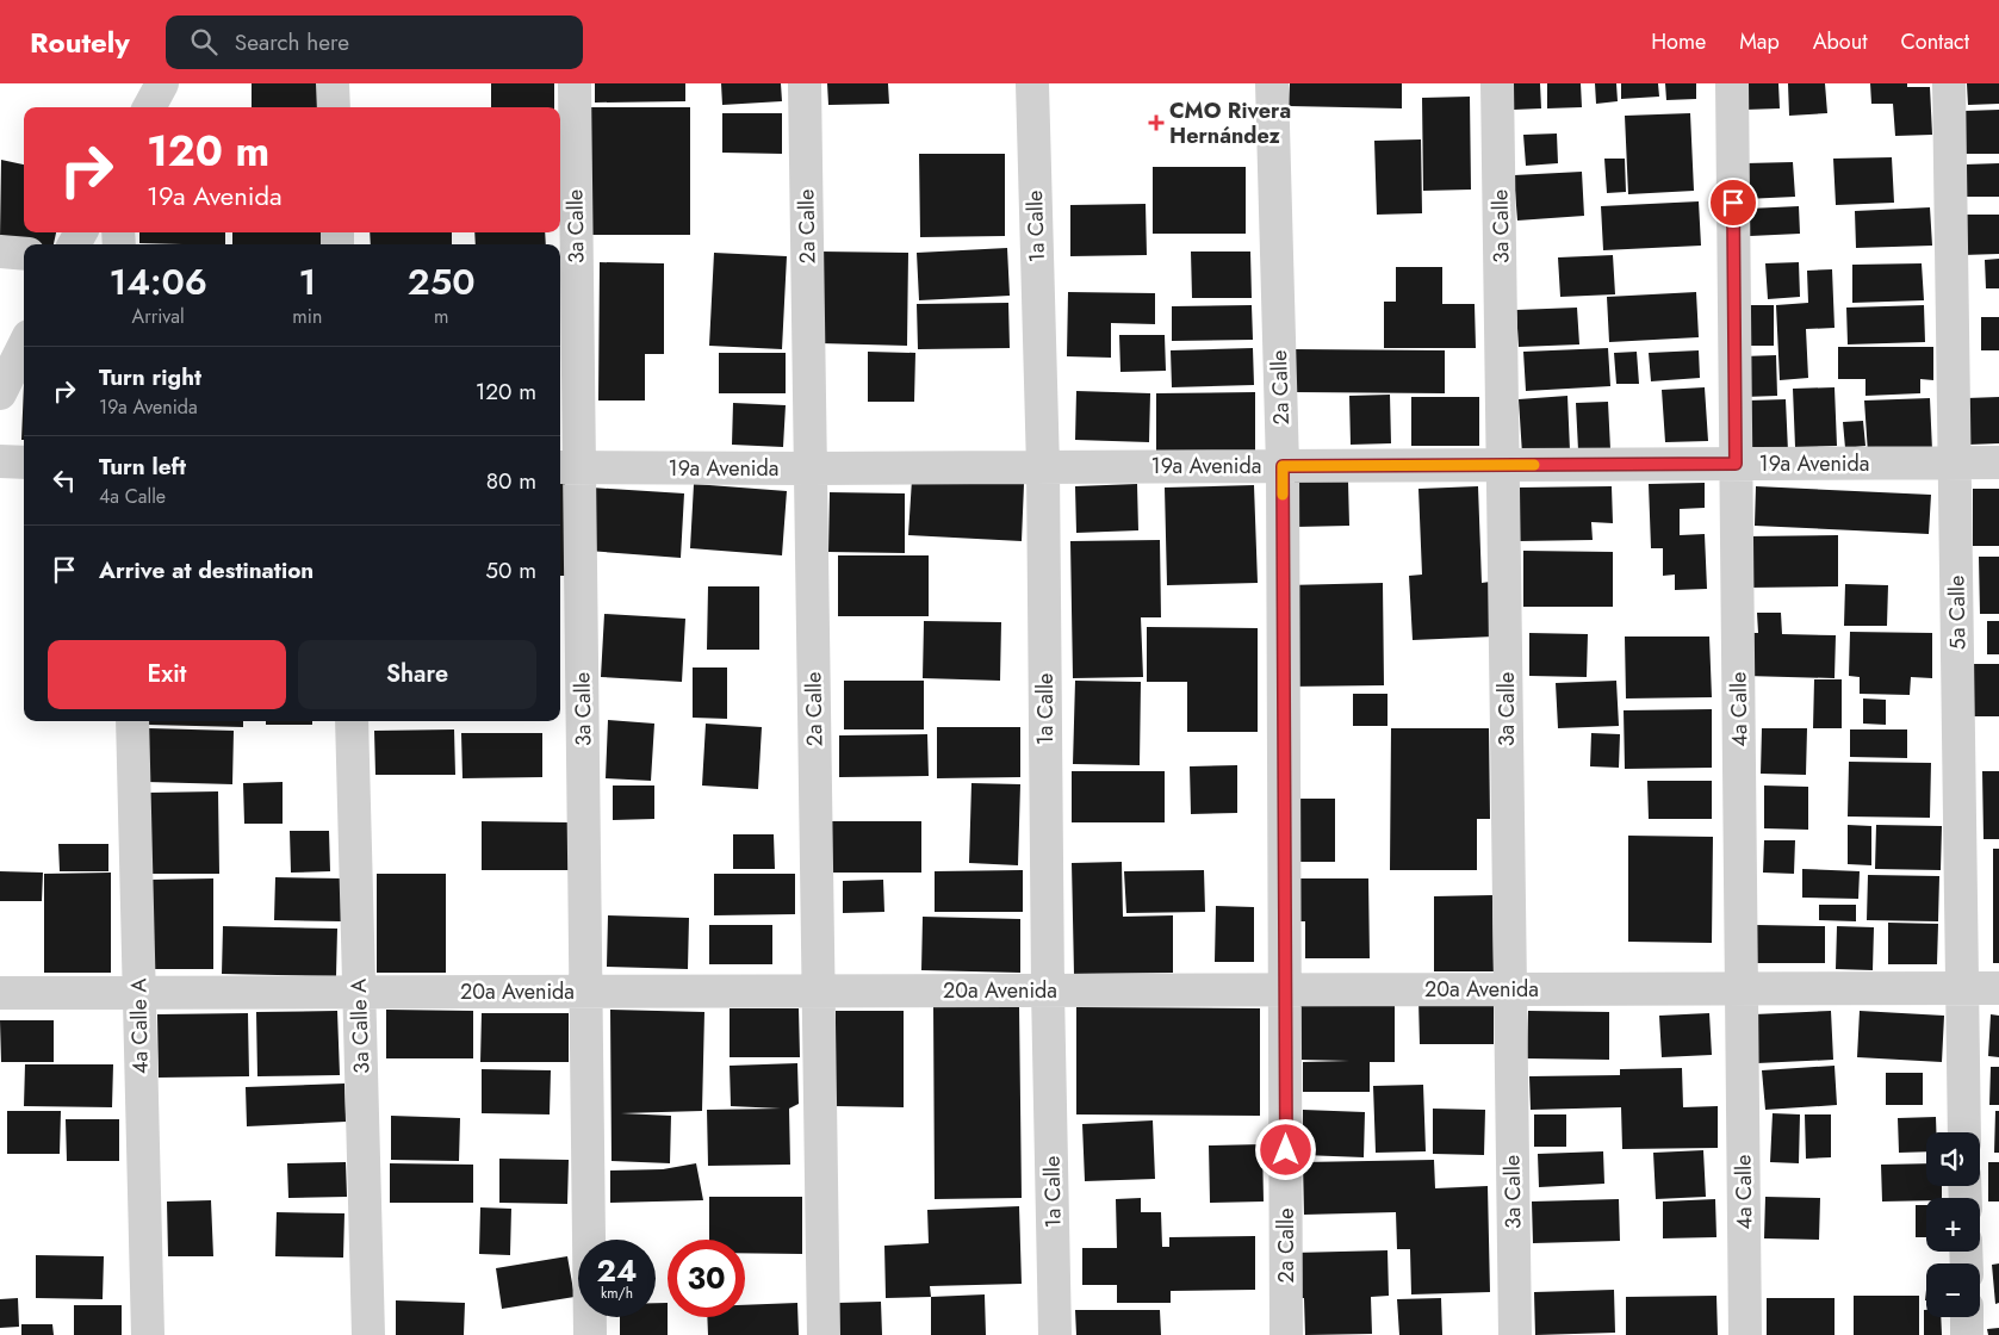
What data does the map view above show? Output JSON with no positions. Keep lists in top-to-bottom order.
{
  "streets": {
    "street": [
      "3a Calle",
      "2a Calle",
      "1a Calle",
      "19a Avenida",
      "5a Calle",
      "4a Calle",
      "20a Avenida",
      "4a Calle A",
      "3a Calle A"
    ]
  },
  "crossings": [
    ["3a Calle", "19a Avenida"],
    ["3a Calle", "20a Avenida"],
    ["2a Calle", "19a Avenida"],
    ["2a Calle", "20a Avenida"],
    ["1a Calle", "19a Avenida"],
    ["1a Calle", "20a Avenida"],
    ["19a Avenida", "5a Calle"],
    ["19a Avenida", "4a Calle"],
    ["5a Calle", "20a Avenida"],
    ["4a Calle", "20a Avenida"],
    ["20a Avenida", "4a Calle A"],
    ["20a Avenida", "3a Calle A"]
  ],
  "places": {
    "health": ["CMO Rivera Hernández"]
  },
  "page": {
    "header": "Routely",
    "search": "Search here",
    "nav": [
      "Home",
      "Map",
      "About",
      "Contact"
    ],
    "turn": ["120 m", "19a Avenida"],
    "eta": [
      "14:06",
      "Arrival",
      "1",
      "min",
      "250",
      "m"
    ],
    "list": [
      {
        "name": "Turn right",
        "note": "19a Avenida",
        "value": "120 m"
      },
      {
        "name": "Turn left",
        "note": "4a Calle",
        "value": "80 m"
      },
      {
        "name": "Arrive at destination",
        "value": "50 m"
      }
    ],
    "buttons": ["Exit", "Share"],
    "map_buttons": ["+", "−"],
    "speed": "24 km/h",
    "limit": "30"
  }
}
